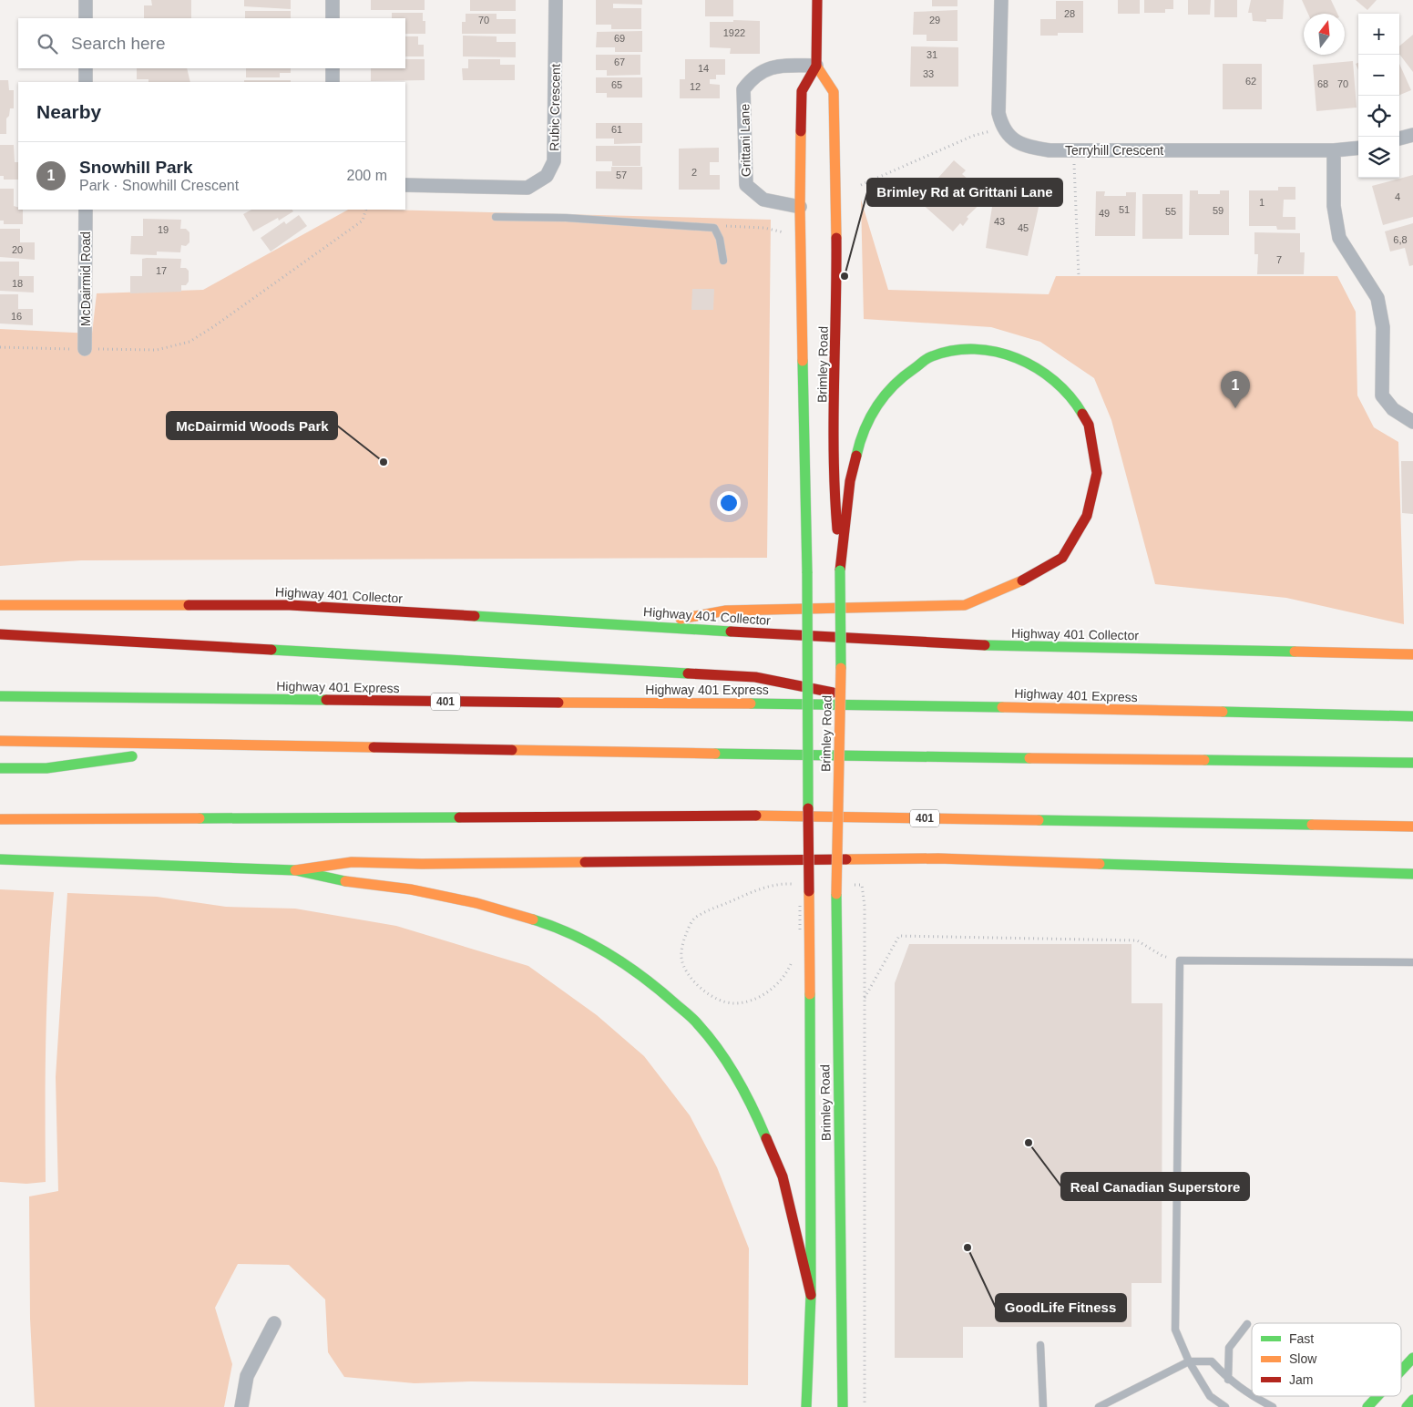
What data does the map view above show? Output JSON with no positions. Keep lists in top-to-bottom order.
{
  "streets": {
    "main road": [
      "Brimley Road",
      "Highway 401 Collector",
      "Highway 401 Express",
      "401"
    ],
    "street": [
      "Rubic Crescent",
      "Grittani Lane",
      "Terryhill Crescent",
      "McDairmid Road"
    ]
  },
  "crossings": [
    ["Grittani Lane", "Brimley Road"]
  ],
  "places": [
    "Brimley Rd at Grittani Lane",
    "McDairmid Woods Park",
    "Real Canadian Superstore",
    "GoodLife Fitness"
  ],
  "house_numbers": [
    "28",
    "70",
    "29",
    "1922",
    "69",
    "31",
    "67",
    "14",
    "33",
    "62",
    "68",
    "70",
    "65",
    "12",
    "61",
    "2",
    "57",
    "4",
    "1",
    "51",
    "59",
    "55",
    "49",
    "43",
    "45",
    "19",
    "6,8",
    "20",
    "7",
    "17",
    "18",
    "16"
  ],
  "legend": ["Fast", "Slow", "Jam"],
  "north": "top",
  "page": {
    "map_buttons": ["+", "−"],
    "search": "Search here",
    "heading": "Nearby",
    "list": [
      {
        "mark": "1",
        "name": "Snowhill Park",
        "note": "Park · Snowhill Crescent",
        "value": "200 m"
      }
    ],
    "pins": "1"
  }
}
